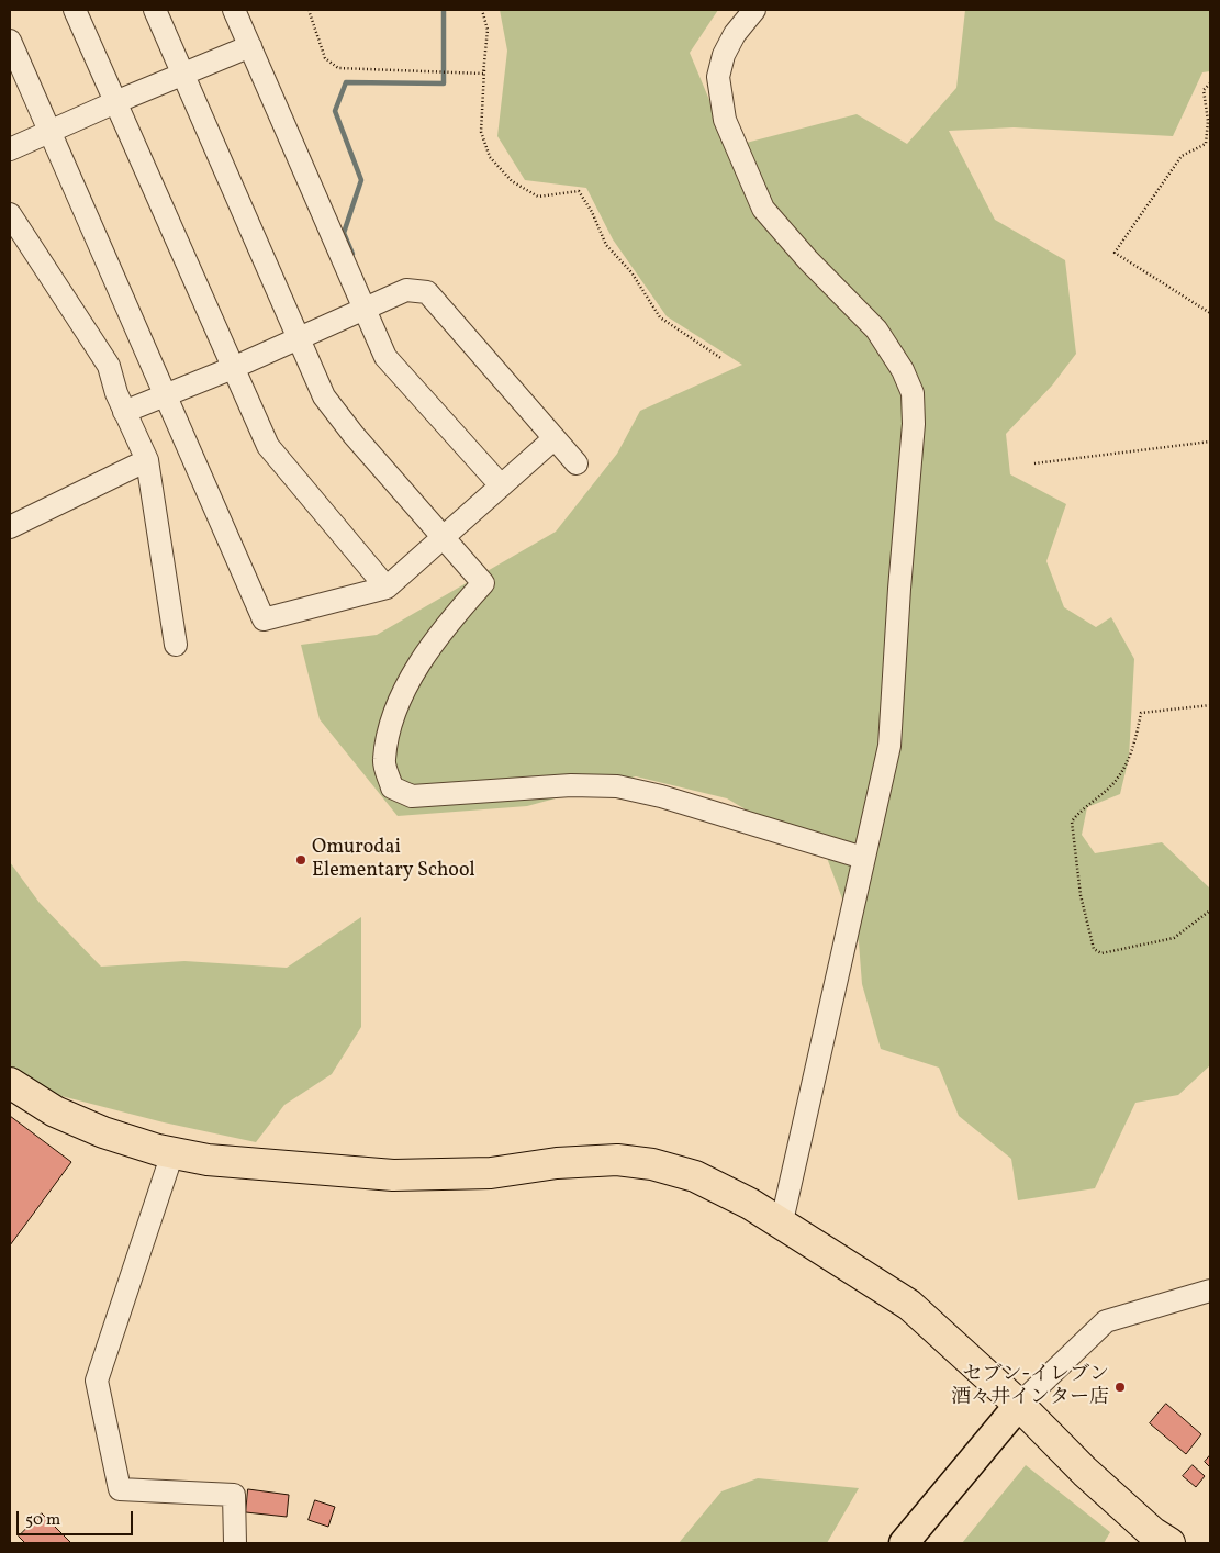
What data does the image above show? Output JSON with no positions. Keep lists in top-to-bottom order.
{
  "places": ["Omurodai Elementary School", "セブン-イレブン 酒々井インター店"],
  "scale_bar": "50 m"
}
